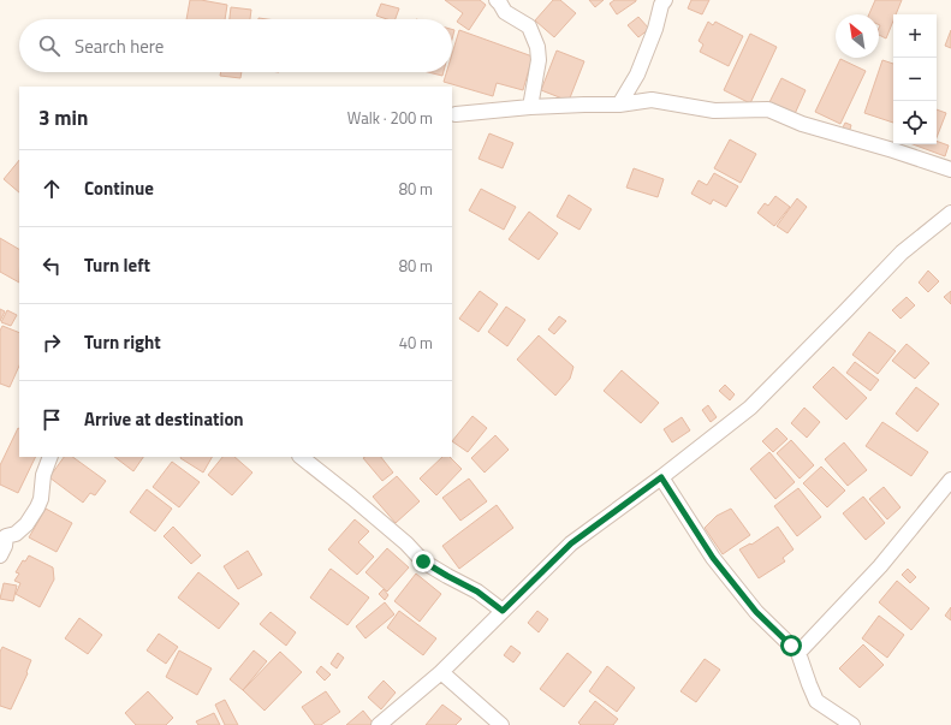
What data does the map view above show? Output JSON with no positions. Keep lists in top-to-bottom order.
{
  "north": "top left",
  "page": {
    "map_buttons": ["+", "−"],
    "search": "Search here",
    "heading": ["3 min", "Walk · 200 m"],
    "list": [
      ["Continue", "80 m"],
      ["Turn left", "80 m"],
      ["Turn right", "40 m"],
      "Arrive at destination"
    ]
  }
}
